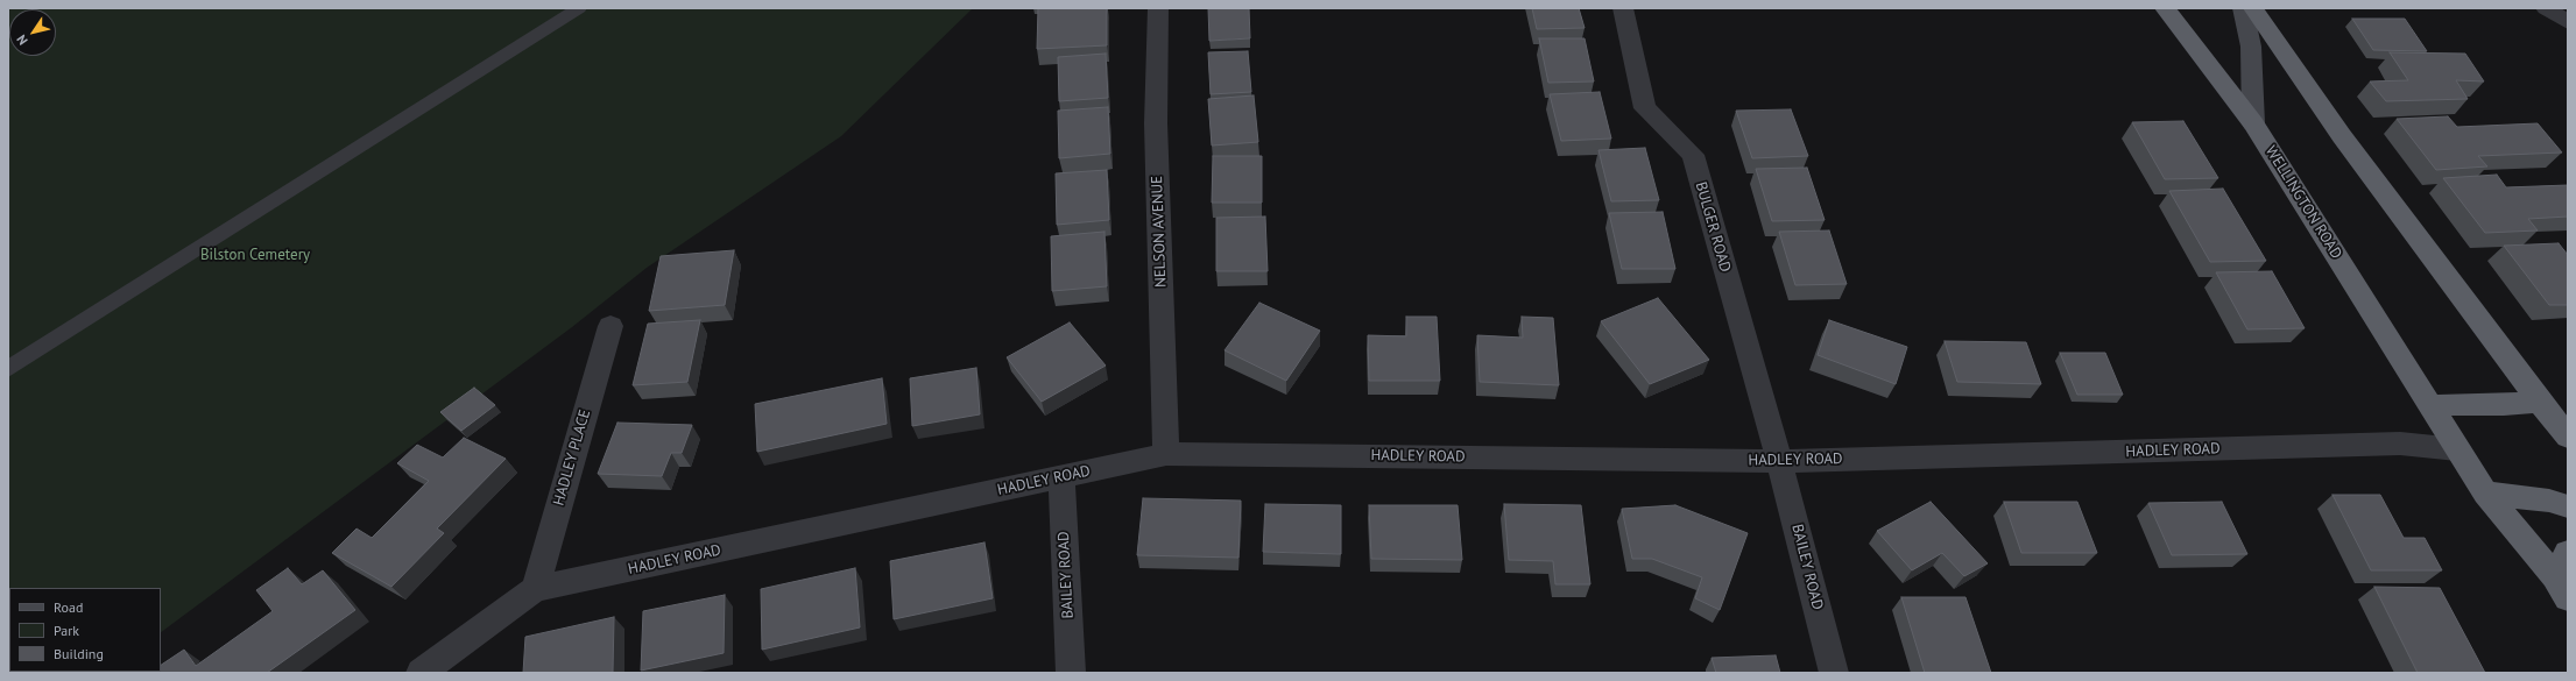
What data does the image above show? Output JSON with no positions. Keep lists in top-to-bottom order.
{
  "streets": {
    "highway": ["WELLINGTON ROAD"],
    "street": [
      "BULGER ROAD",
      "NELSON AVENUE",
      "HADLEY ROAD",
      "HADLEY PLACE",
      "BAILEY ROAD"
    ]
  },
  "crossings": [
    ["WELLINGTON ROAD", "HADLEY ROAD"],
    ["BULGER ROAD", "HADLEY ROAD"],
    ["BULGER ROAD", "BAILEY ROAD"],
    ["NELSON AVENUE", "HADLEY ROAD"],
    ["HADLEY ROAD", "HADLEY PLACE"],
    ["HADLEY ROAD", "BAILEY ROAD"]
  ],
  "parks": ["Bilston Cemetery"],
  "legend": ["Road", "Park", "Building"],
  "north": "bottom left"
}
